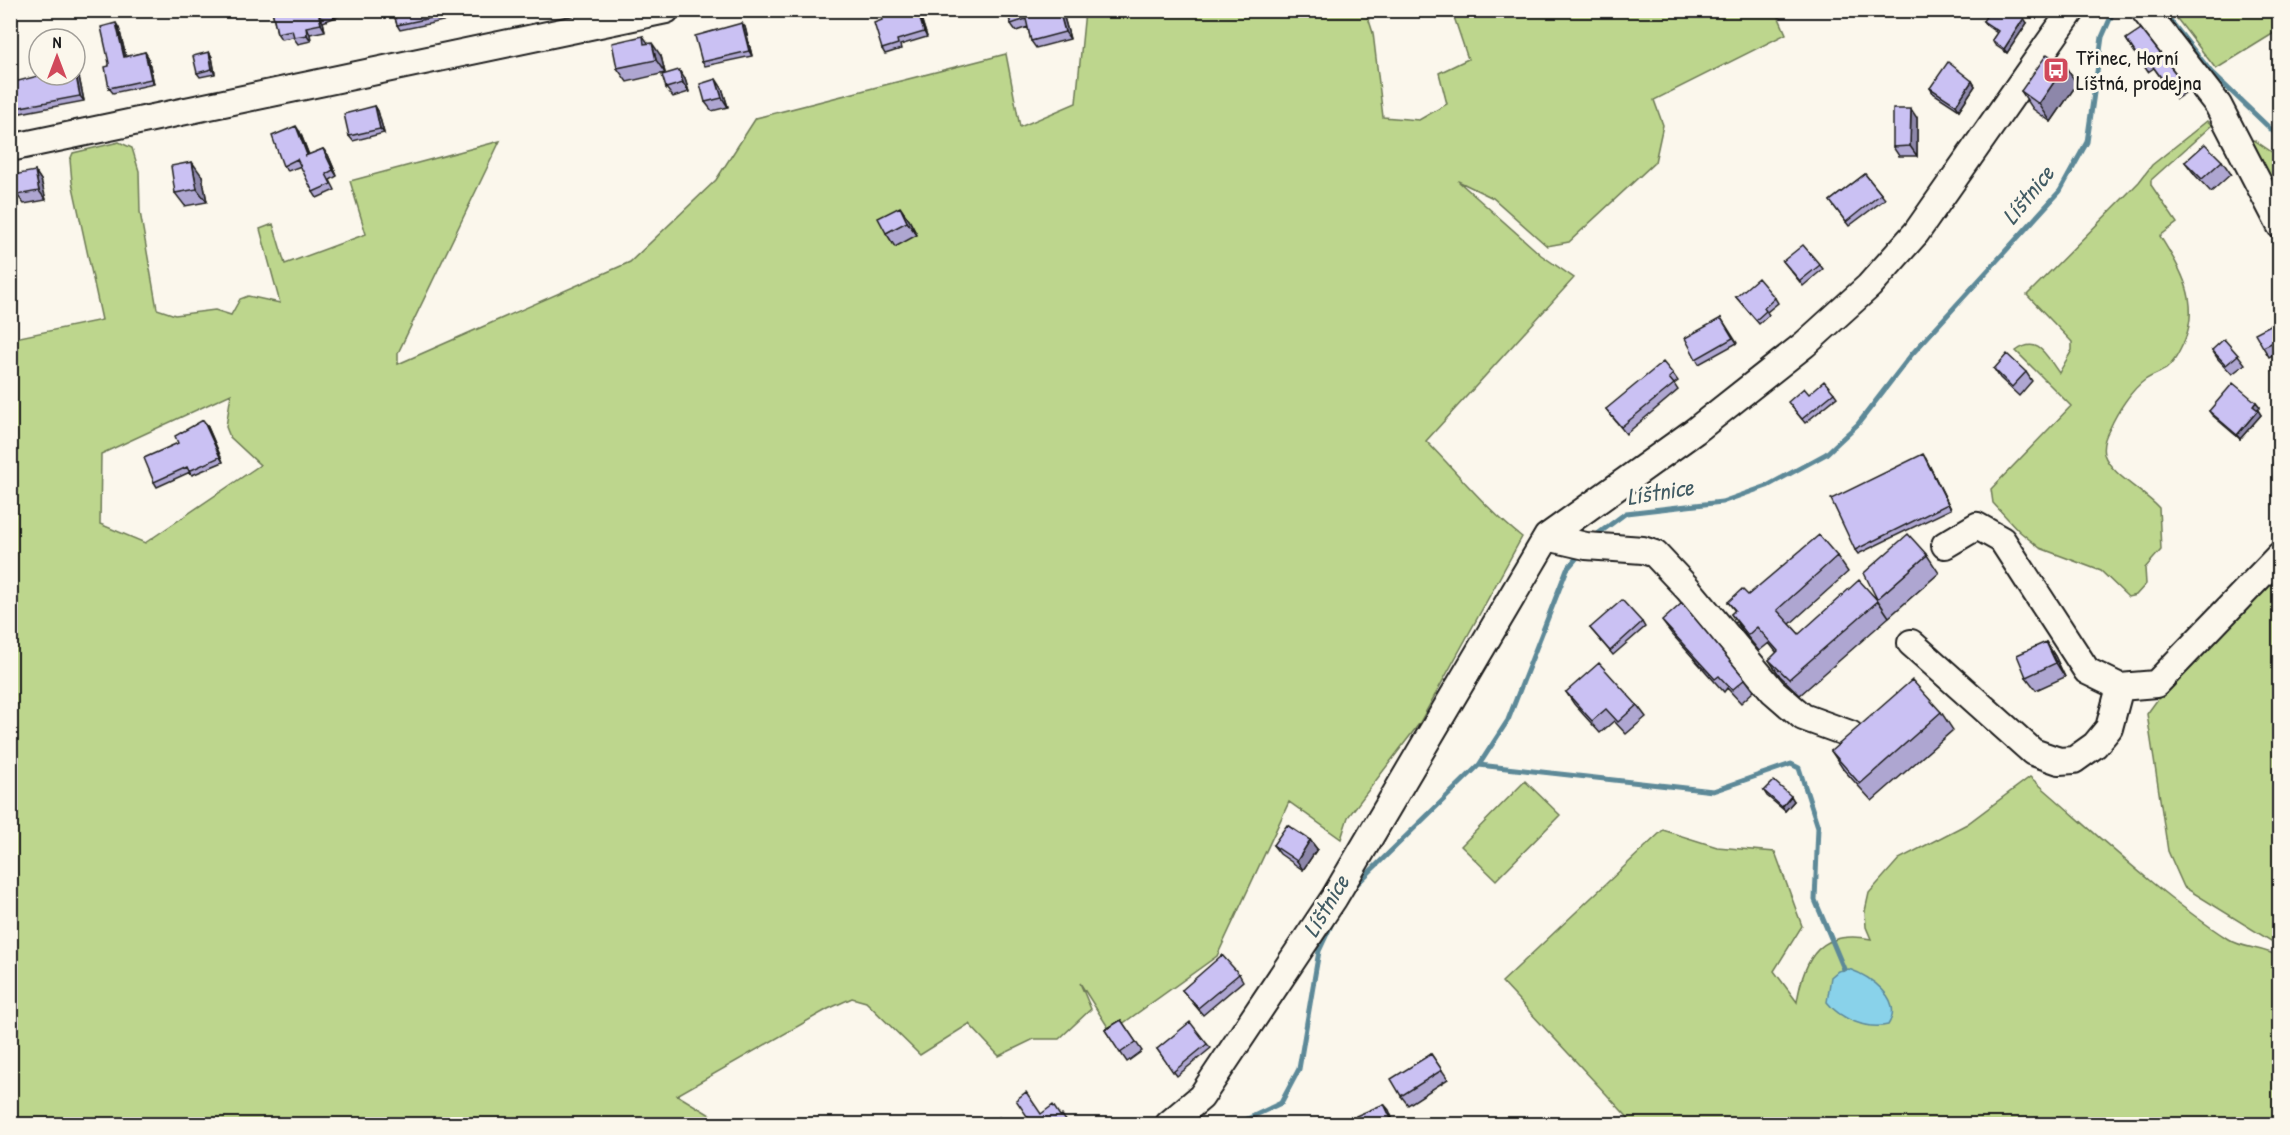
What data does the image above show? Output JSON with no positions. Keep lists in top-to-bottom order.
{
  "water": ["Líštnice"],
  "places": {
    "bus stop": ["Třinec, Horní Líštná, prodejna"]
  },
  "north": "top"
}
